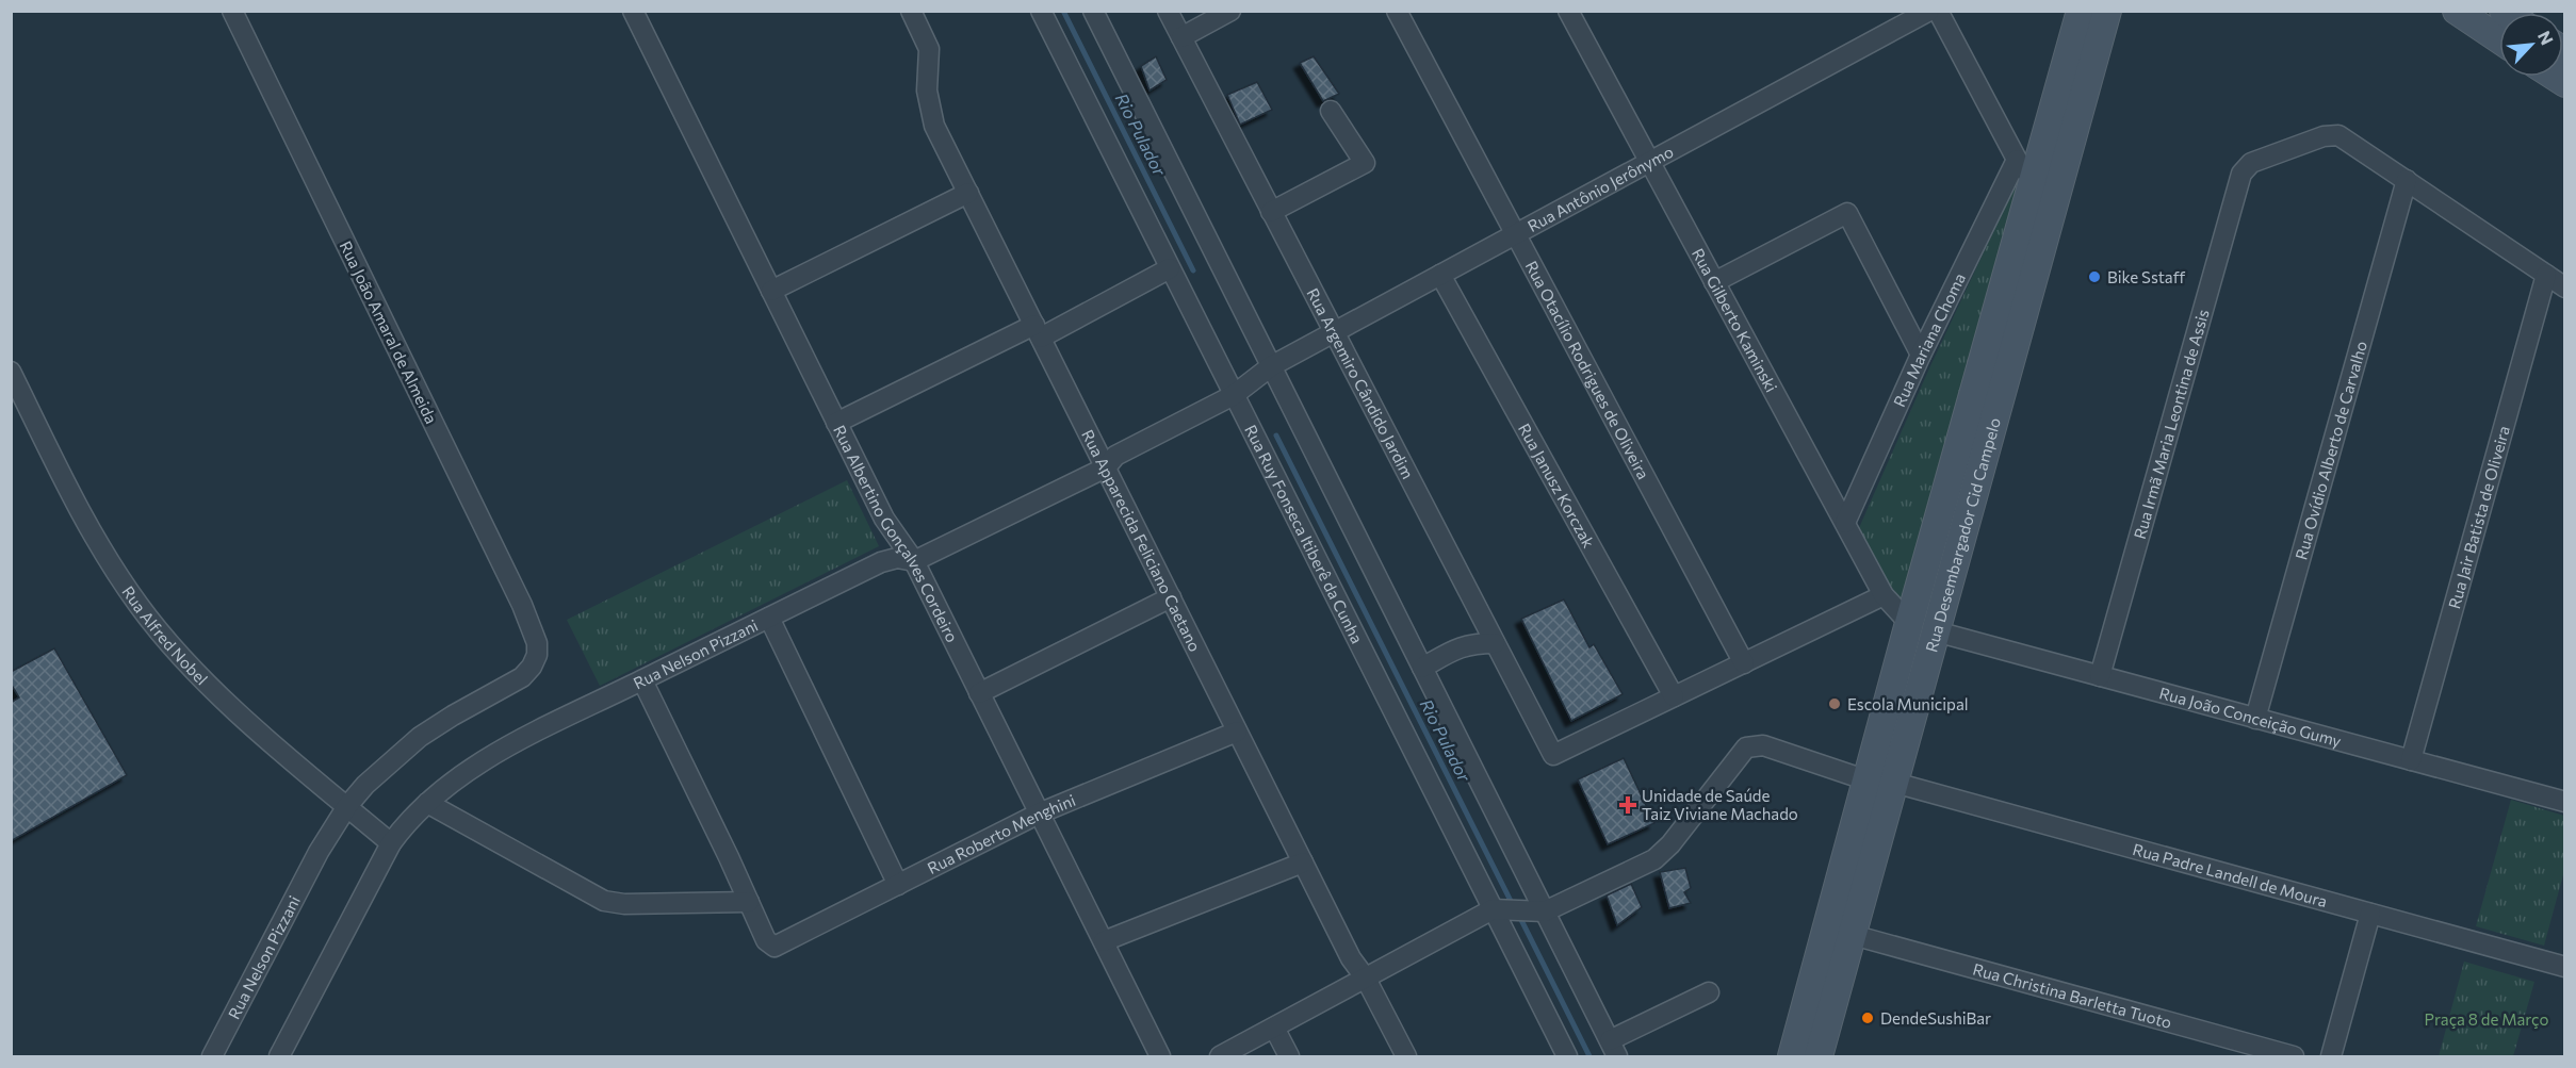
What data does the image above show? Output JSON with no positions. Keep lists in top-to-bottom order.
{
  "streets": {
    "main road": ["Rua Desembargador Cid Campelo"],
    "street": [
      "Rua Antônio Jerônymo",
      "Rua Gilberto Kaminski",
      "Rua João Amaral de Almeida",
      "Rua Mariana Choma",
      "Rua Otacílio Rodrigues de Oliveira",
      "Rua Argemiro Cândido Jardim",
      "Rua Irmã Maria Leontina de Assis",
      "Rua Ovídio Alberto de Carvalho",
      "Rua Janusz Korczak",
      "Rua Jair Batista de Oliveira",
      "Rua Ruy Fonseca Itiberê da Cunha",
      "Rua Albertino Gonçalves Cordeiro",
      "Rua Apparecida Feliciano Caetano",
      "Rua Alfred Nobel",
      "Rua Nelson Pizzani",
      "Rua João Conceição Gumy",
      "Rua Roberto Menghini",
      "Rua Padre Landell de Moura",
      "Rua Christina Barletta Tuoto"
    ]
  },
  "crossings": [
    ["Rua Antônio Jerônymo", "Rua Gilberto Kaminski"],
    ["Rua Antônio Jerônymo", "Rua Otacílio Rodrigues de Oliveira"],
    ["Rua Antônio Jerônymo", "Rua Argemiro Cândido Jardim"],
    ["Rua Antônio Jerônymo", "Rua Janusz Korczak"],
    ["Rua Antônio Jerônymo", "Rua Ruy Fonseca Itiberê da Cunha"],
    ["Rua Antônio Jerônymo", "Rua Nelson Pizzani"],
    ["Rua Gilberto Kaminski", "Rua Mariana Choma"],
    ["Rua Gilberto Kaminski", "Rua Desembargador Cid Campelo"],
    ["Rua João Amaral de Almeida", "Rua Nelson Pizzani"],
    ["Rua Argemiro Cândido Jardim", "Rua Janusz Korczak"],
    ["Rua Irmã Maria Leontina de Assis", "Rua Ovídio Alberto de Carvalho"],
    ["Rua Irmã Maria Leontina de Assis", "Rua João Conceição Gumy"],
    ["Rua Ovídio Alberto de Carvalho", "Rua João Conceição Gumy"],
    ["Rua Jair Batista de Oliveira", "Rua João Conceição Gumy"],
    ["Rua Ruy Fonseca Itiberê da Cunha", "Rua Nelson Pizzani"],
    ["Rua Desembargador Cid Campelo", "Rua João Conceição Gumy"],
    ["Rua Desembargador Cid Campelo", "Rua Padre Landell de Moura"],
    ["Rua Desembargador Cid Campelo", "Rua Christina Barletta Tuoto"],
    ["Rua Albertino Gonçalves Cordeiro", "Rua Nelson Pizzani"],
    ["Rua Albertino Gonçalves Cordeiro", "Rua Roberto Menghini"],
    ["Rua Apparecida Feliciano Caetano", "Rua Nelson Pizzani"],
    ["Rua Apparecida Feliciano Caetano", "Rua Roberto Menghini"],
    ["Rua Alfred Nobel", "Rua Nelson Pizzani"]
  ],
  "water": ["Rio Pulador"],
  "parks": ["Praça 8 de Março"],
  "places": {
    "other": ["Bike Sstaff", "Escola Municipal", "DendeSushiBar"],
    "health": ["Unidade de Saúde Taiz Viviane Machado"]
  },
  "north": "top right"
}
